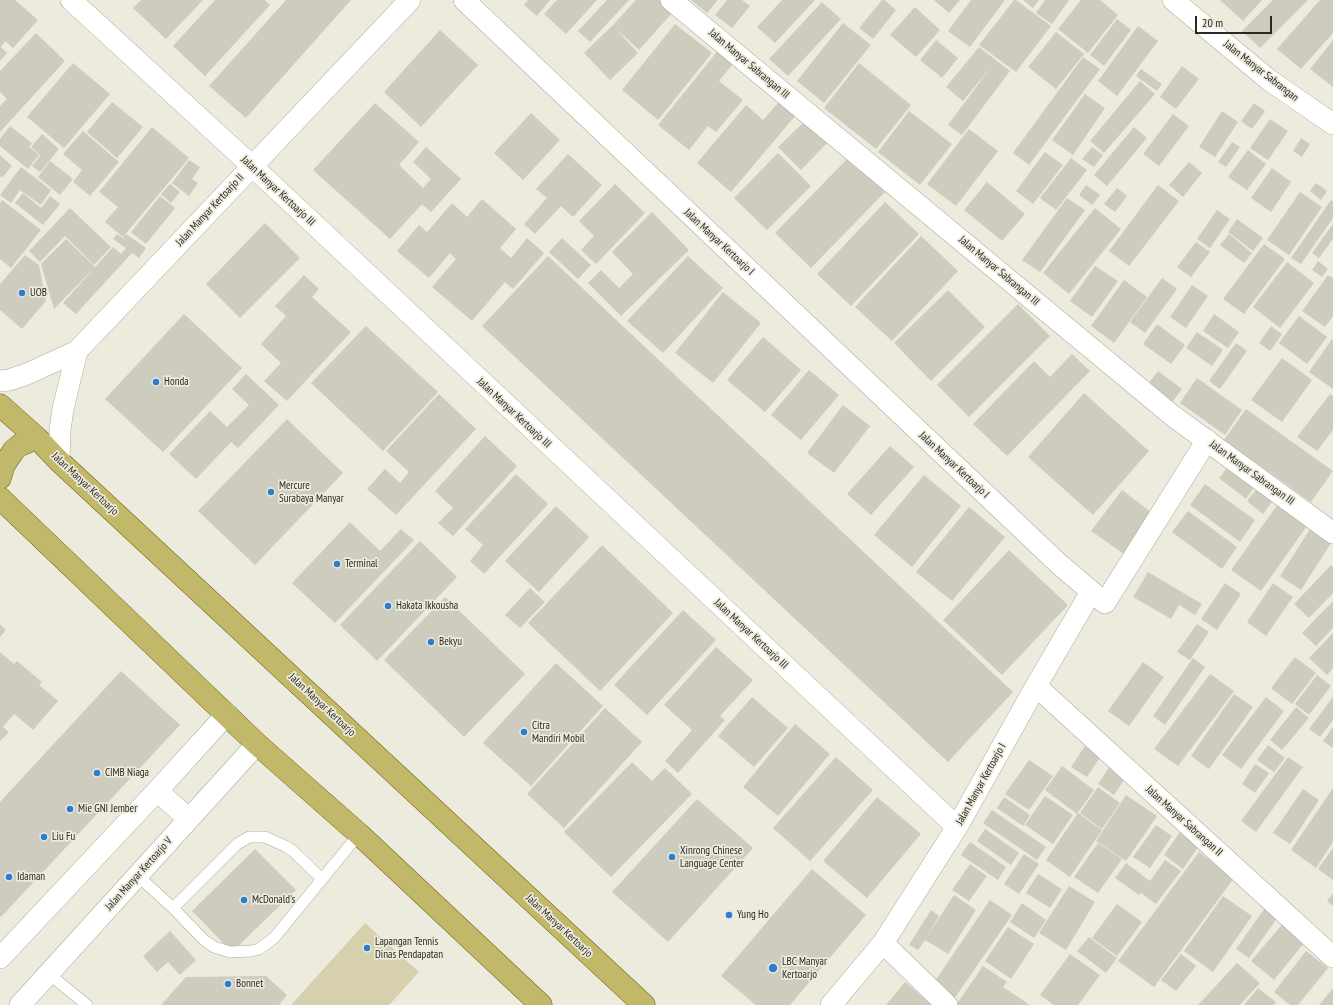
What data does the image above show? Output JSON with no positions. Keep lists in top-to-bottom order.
{
  "streets": {
    "main road": ["Jalan Manyar Kertoarjo"],
    "street": [
      "Jalan Manyar Sabrangan III",
      "Jalan Manyar Sabrangan",
      "Jalan Manyar Kertoarjo III",
      "Jalan Manyar Kertoarjo II",
      "Jalan Manyar Kertoarjo I",
      "Jalan Manyar Sabrangan II",
      "Jalan Manyar Kertoarjo V"
    ]
  },
  "crossings": [
    ["Jalan Manyar Kertoarjo III", "Jalan Manyar Kertoarjo II"],
    ["Jalan Manyar Kertoarjo III", "Jalan Manyar Kertoarjo I"],
    ["Jalan Manyar Kertoarjo II", "Jalan Manyar Kertoarjo"],
    ["Jalan Manyar Kertoarjo I", "Jalan Manyar Sabrangan II"]
  ],
  "places": [
    "UOB",
    "Honda",
    "Mercure Surabaya Manyar",
    "Terminal",
    "Hakata Ikkousha",
    "Bekyu",
    "Citra Mandiri Mobil",
    "CIMB Niaga",
    "Mie GNI Jember",
    "Liu Fu",
    "Xinrong Chinese Language Center",
    "Idaman",
    "McDonald's",
    "Yung Ho",
    "Lapangan Tennis Dinas Pendapatan",
    "LBC Manyar Kertoarjo",
    "Bonnet"
  ],
  "scale_bar": "20 m"
}
